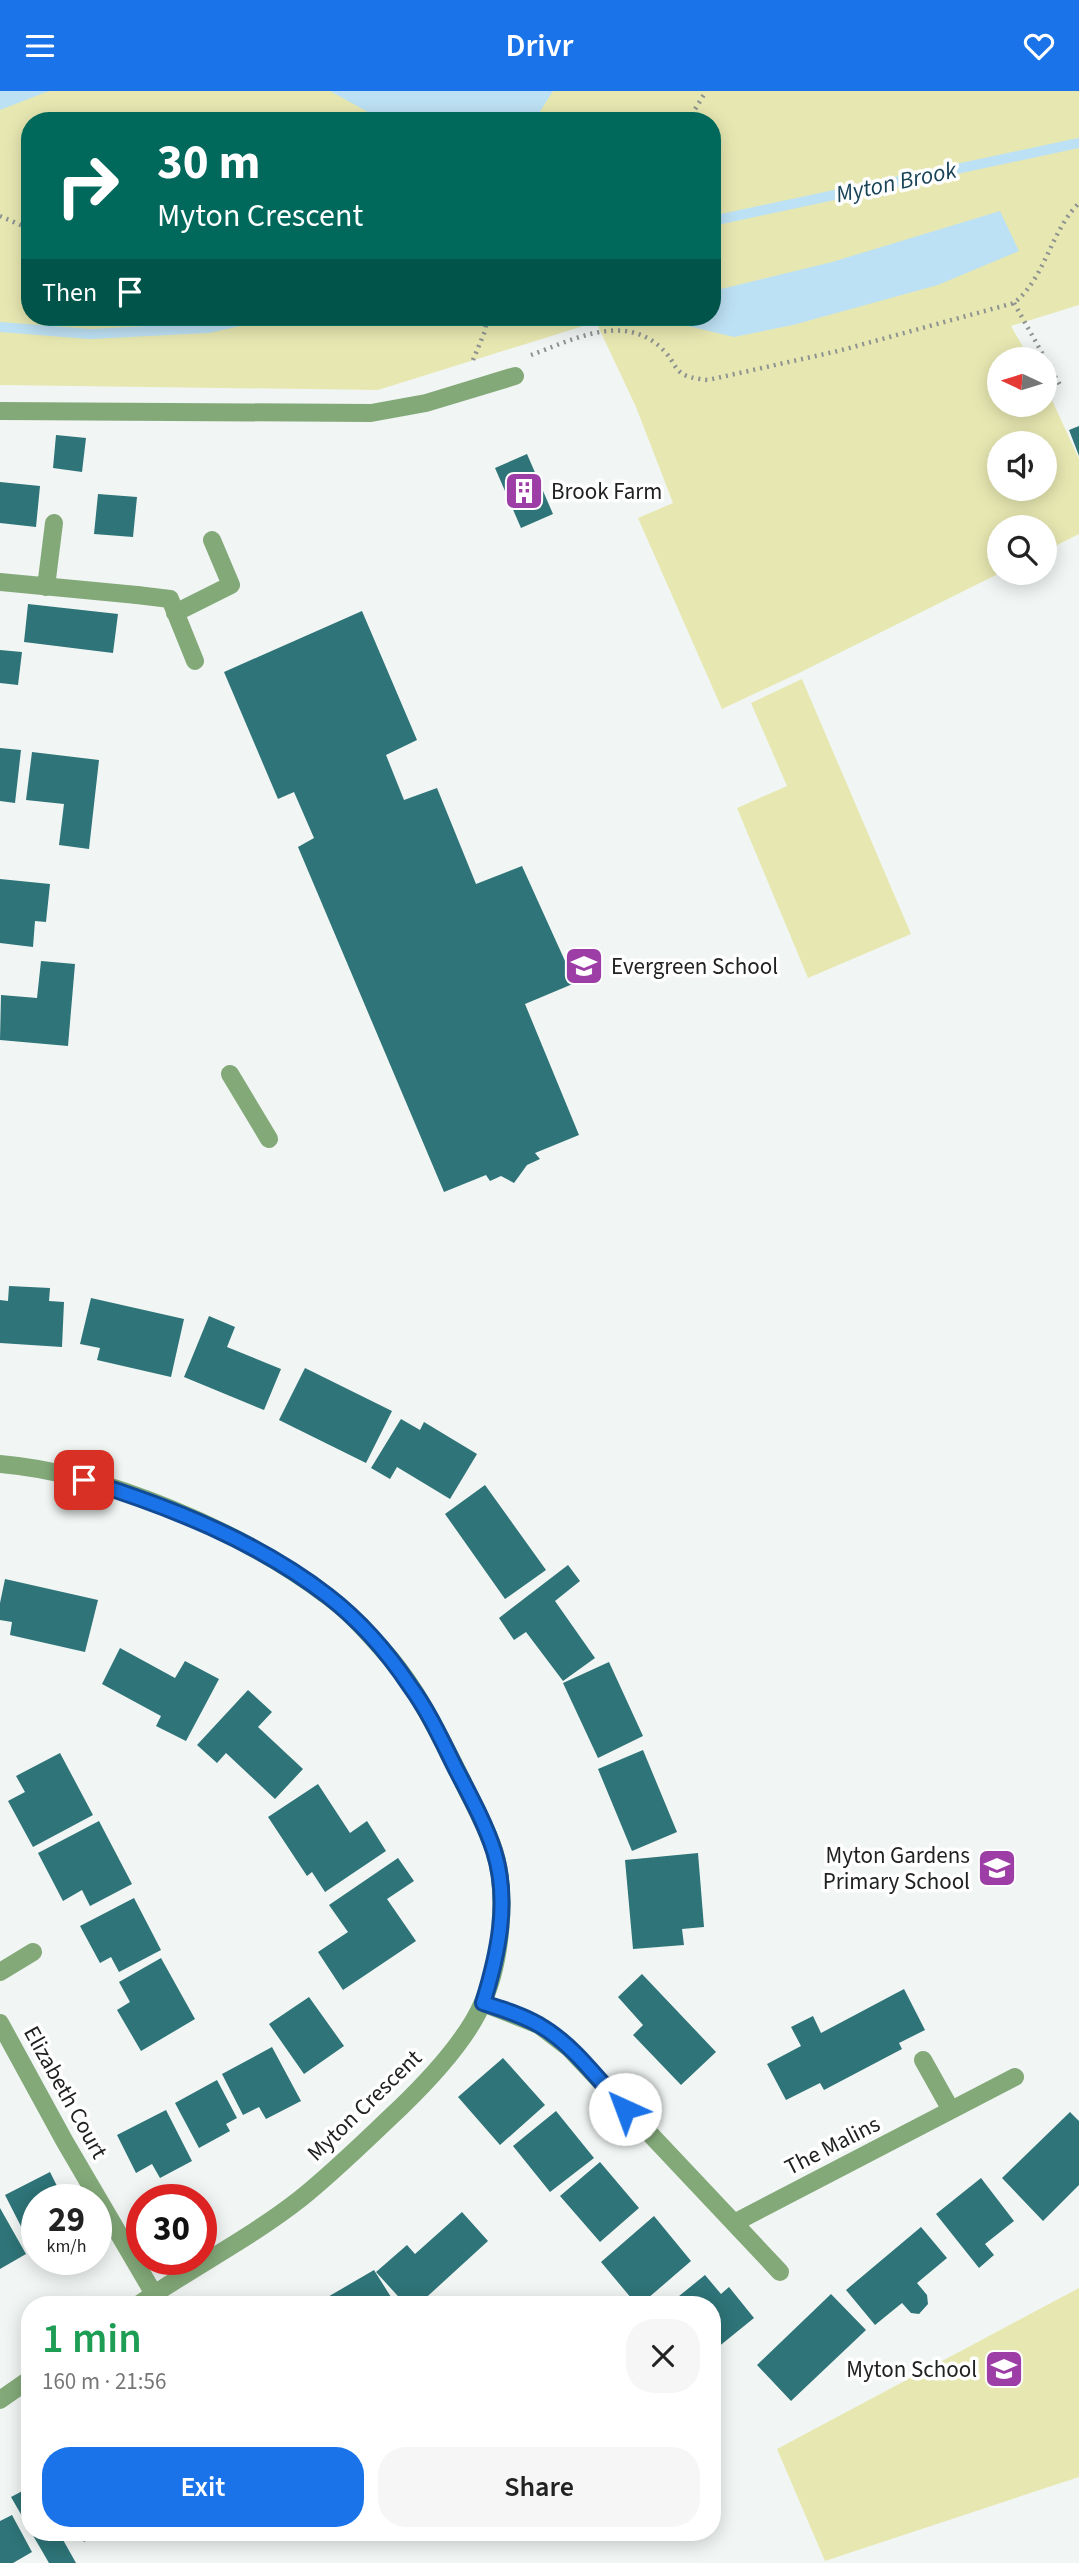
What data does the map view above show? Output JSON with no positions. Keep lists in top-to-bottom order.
{
  "streets": {
    "street": ["Elizabeth Court", "Myton Crescent", "The Malins"]
  },
  "crossings": [
    ["Elizabeth Court", "Myton Crescent"]
  ],
  "water": ["Myton Brook"],
  "places": {
    "building": ["Brook Farm"],
    "school or university": ["Evergreen School", "Myton Gardens Primary School", "Myton School"]
  },
  "north": "left",
  "page": {
    "header": "Drivr",
    "turn": ["30 m", "Myton Crescent"],
    "then": "Then",
    "speed": "29 km/h",
    "limit": "30",
    "heading": ["1 min", "160 m · 21:56"],
    "buttons": ["Exit", "Share"]
  }
}
